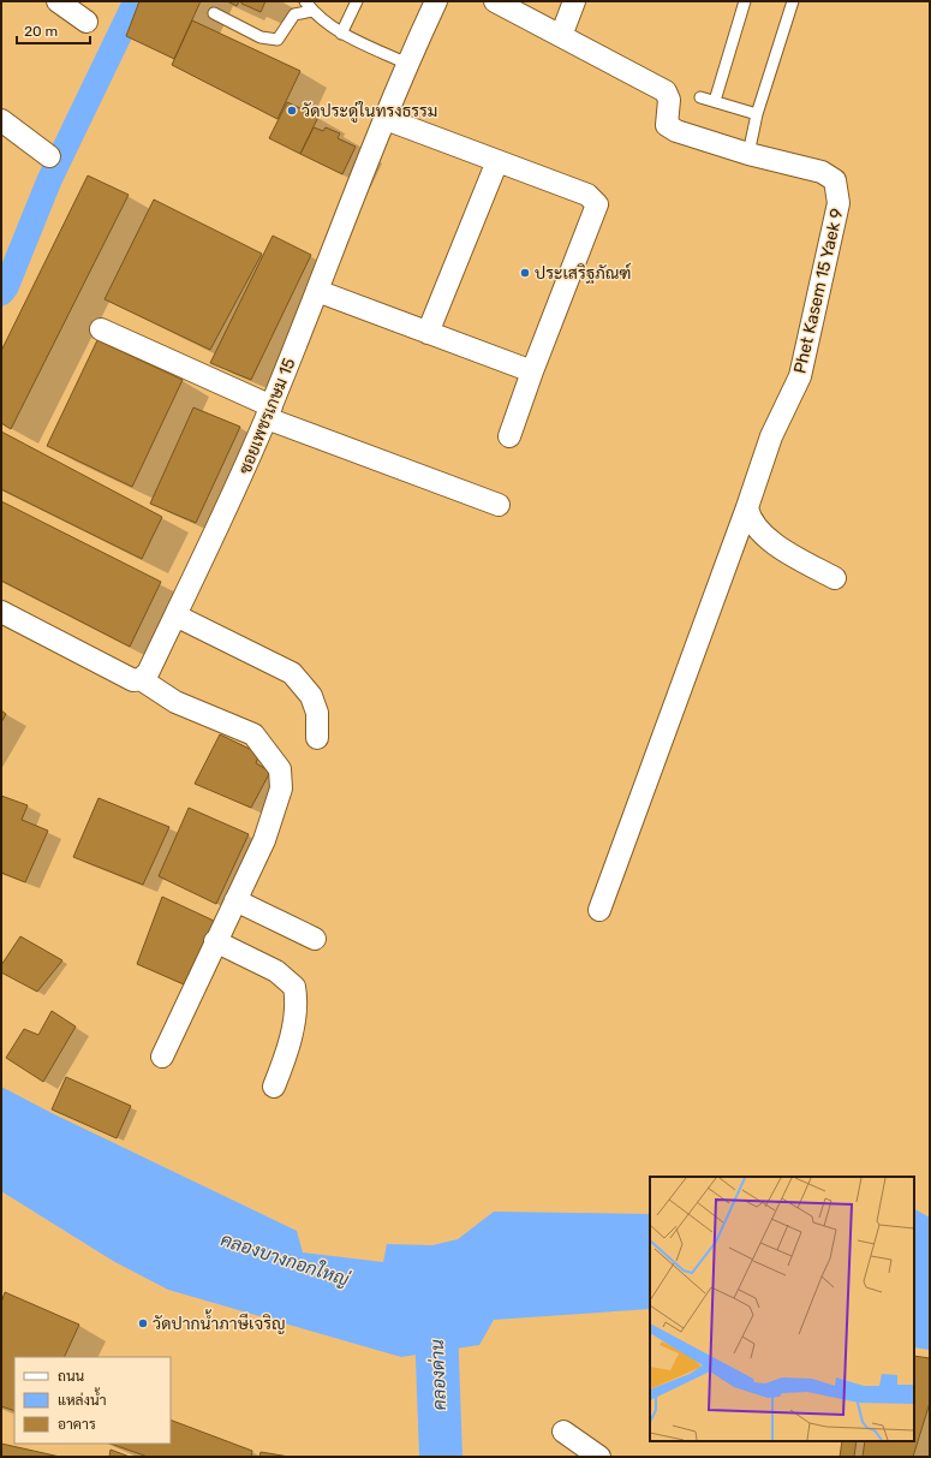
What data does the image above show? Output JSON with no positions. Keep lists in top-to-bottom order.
{
  "streets": {
    "street": ["Phet Kasem 15 Yaek 9", "ซอยเพชรเกษม 15"]
  },
  "water": ["คลองบางกอกใหญ่", "คลองด่าน"],
  "places": ["วัดประดู่ในทรงธรรม", "ประเสริฐภัณฑ์", "วัดปากน้ำภาษีเจริญ"],
  "legend": ["ถนน", "แหล่งน้ำ", "อาคาร"],
  "scale_bar": "20 m"
}
